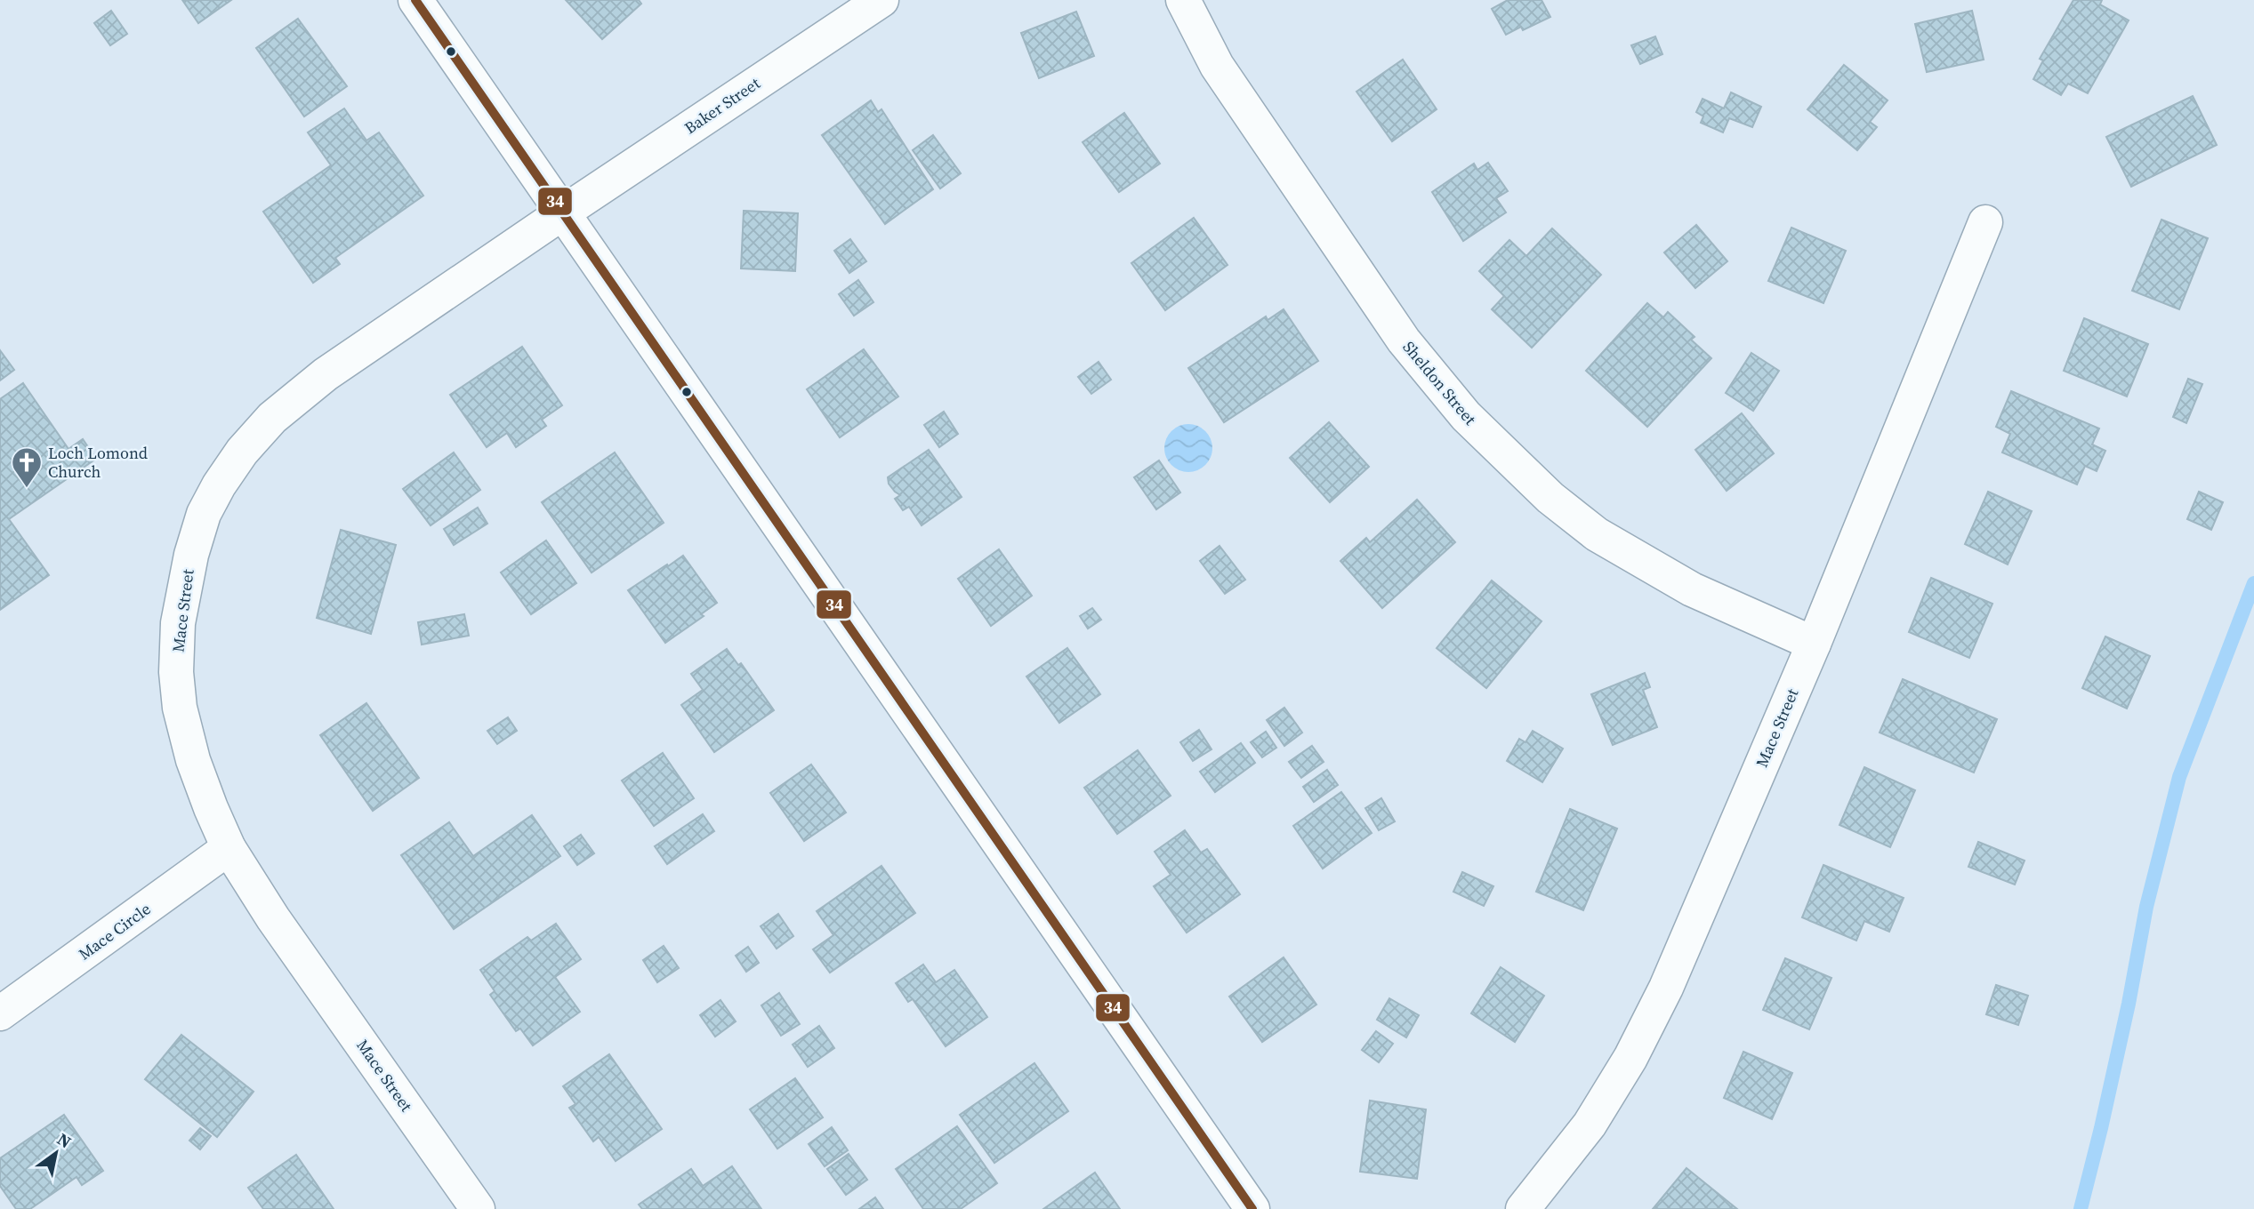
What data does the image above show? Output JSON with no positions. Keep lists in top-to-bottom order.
{
  "streets": {
    "street": [
      "Baker Street",
      "Sheldon Street",
      "Mace Street",
      "Mace Circle"
    ]
  },
  "crossings": [
    ["Baker Street", "Mace Street"],
    ["Sheldon Street", "Mace Street"],
    ["Mace Street", "Mace Circle"]
  ],
  "places": {
    "church": ["Loch Lomond Church"]
  },
  "lines": ["transit line 34"],
  "north": "top right"
}
